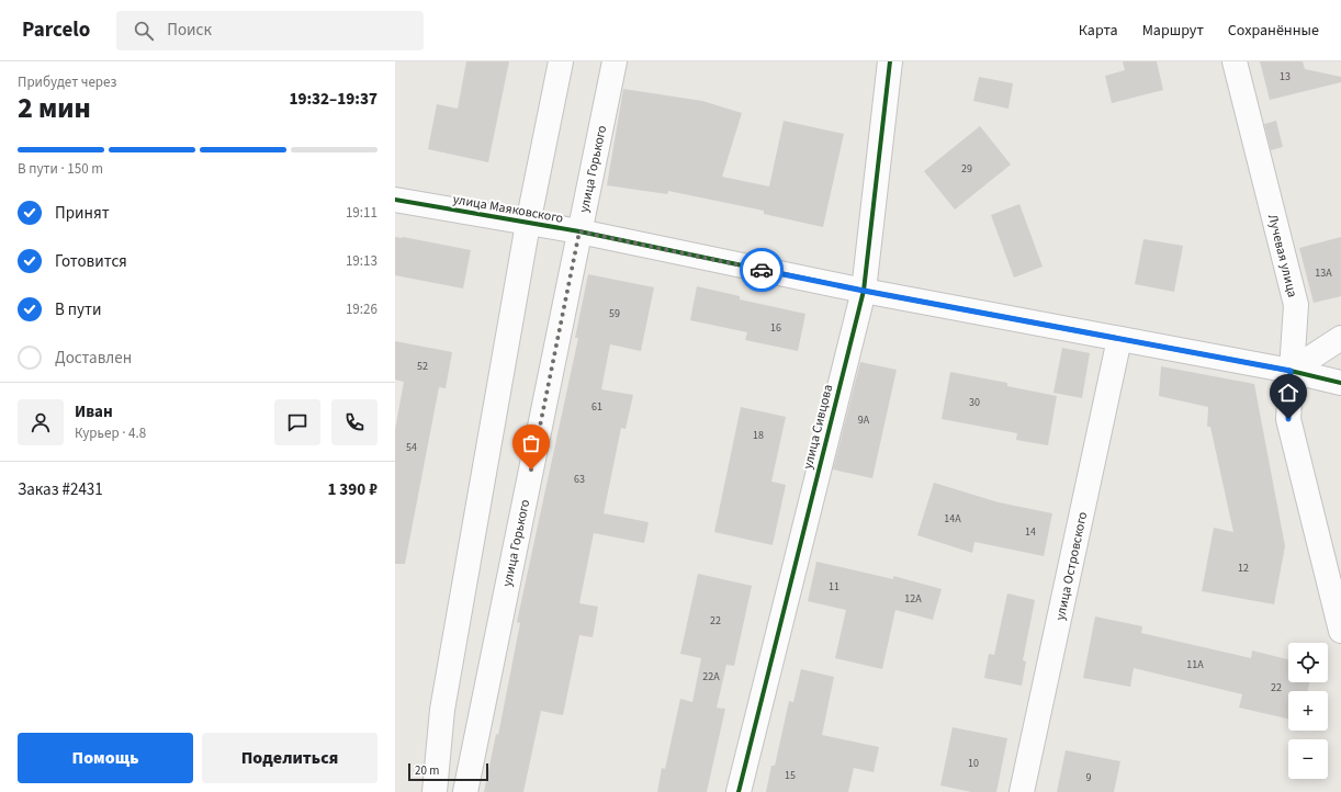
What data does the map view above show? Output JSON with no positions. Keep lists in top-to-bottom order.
{
  "streets": {
    "street": [
      "улица Горького",
      "улица Маяковского",
      "Лучевая улица",
      "улица Сивцова",
      "улица Островского"
    ]
  },
  "crossings": [
    ["улица Горького", "улица Маяковского"],
    ["улица Маяковского", "Лучевая улица"],
    ["улица Маяковского", "улица Сивцова"],
    ["улица Маяковского", "улица Островского"]
  ],
  "house_numbers": [
    "13",
    "29",
    "13А",
    "59",
    "16",
    "52",
    "30",
    "61",
    "9А",
    "18",
    "54",
    "63",
    "14А",
    "14",
    "12",
    "11",
    "12А",
    "22",
    "11А",
    "22А",
    "22",
    "10",
    "15",
    "9"
  ],
  "scale_bar": "20 m",
  "page": {
    "header": "Parcelo",
    "search": "Поиск",
    "nav": ["Карта", "Маршрут", "Сохранённые"],
    "heading": ["2 мин", "Прибудет через", "19:32–19:37"],
    "panel": [
      "Иван",
      "Курьер · 4.8",
      "Заказ #2431",
      "1 390 ₽"
    ],
    "bar": "В пути · 150 m",
    "list": [
      ["Принят", "19:11"],
      ["Готовится", "19:13"],
      ["В пути", "19:26"],
      "Доставлен"
    ],
    "map_buttons": ["+", "−"],
    "buttons": ["Помощь", "Поделиться"],
    "scale": "20 m"
  }
}
